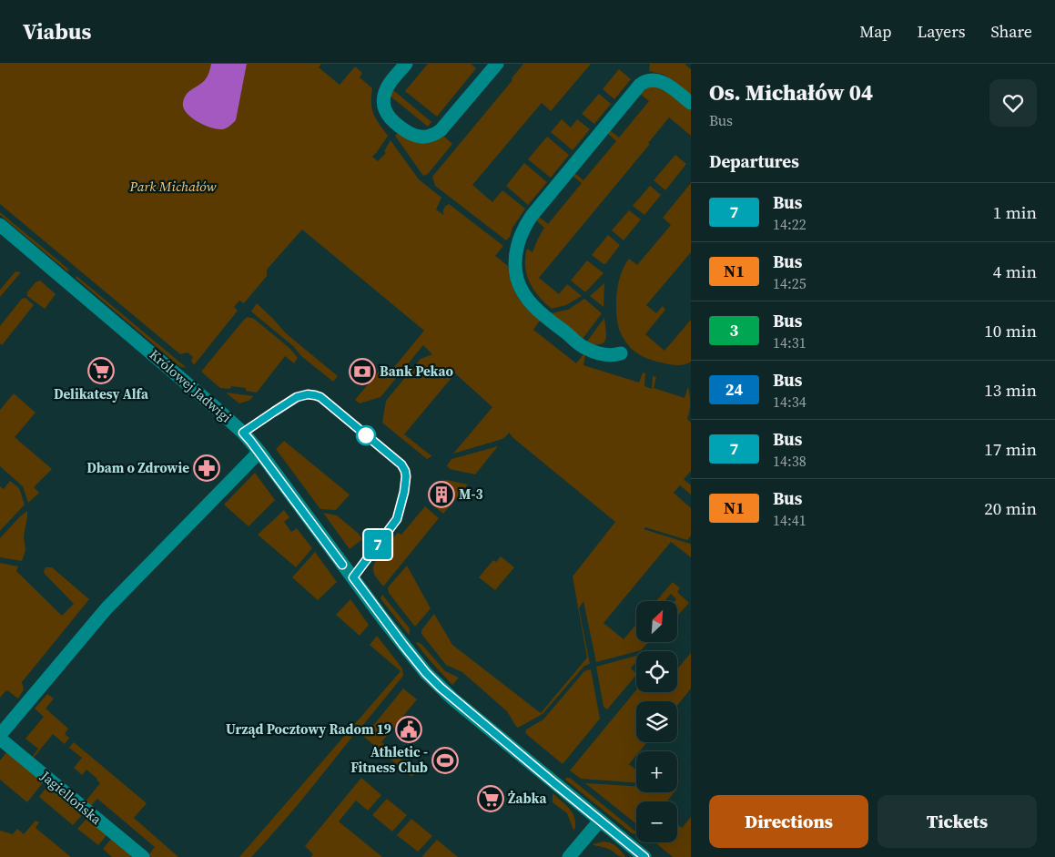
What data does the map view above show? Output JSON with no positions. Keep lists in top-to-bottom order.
{
  "streets": {
    "street": ["Królowej Jadwigi", "Jagiellońska"]
  },
  "parks": ["Park Michałów"],
  "places": {
    "supermarket": ["Delikatesy Alfa", "Żabka"],
    "bank": ["Bank Pekao"],
    "pharmacy": ["Dbam o Zdrowie"],
    "building": ["M-3"],
    "public building": ["Urząd Pocztowy Radom 19"],
    "sports": ["Athletic - Fitness Club"]
  },
  "lines": ["bus line 7"],
  "north": "top right",
  "page": {
    "header": "Viabus",
    "nav": ["Map", "Layers", "Share"],
    "on_map": "7",
    "heading": [
      ["Os. Michałów 04", "Bus"],
      "Departures"
    ],
    "list": [
      {
        "mark": "7",
        "name": "Bus",
        "note": "14:22",
        "value": "1 min"
      },
      {
        "mark": "N1",
        "name": "Bus",
        "note": "14:25",
        "value": "4 min"
      },
      {
        "mark": "3",
        "name": "Bus",
        "note": "14:31",
        "value": "10 min"
      },
      {
        "mark": "24",
        "name": "Bus",
        "note": "14:34",
        "value": "13 min"
      },
      {
        "mark": "7",
        "name": "Bus",
        "note": "14:38",
        "value": "17 min"
      },
      {
        "mark": "N1",
        "name": "Bus",
        "note": "14:41",
        "value": "20 min"
      }
    ],
    "map_buttons": ["+", "−"],
    "buttons": ["Directions", "Tickets"]
  }
}
